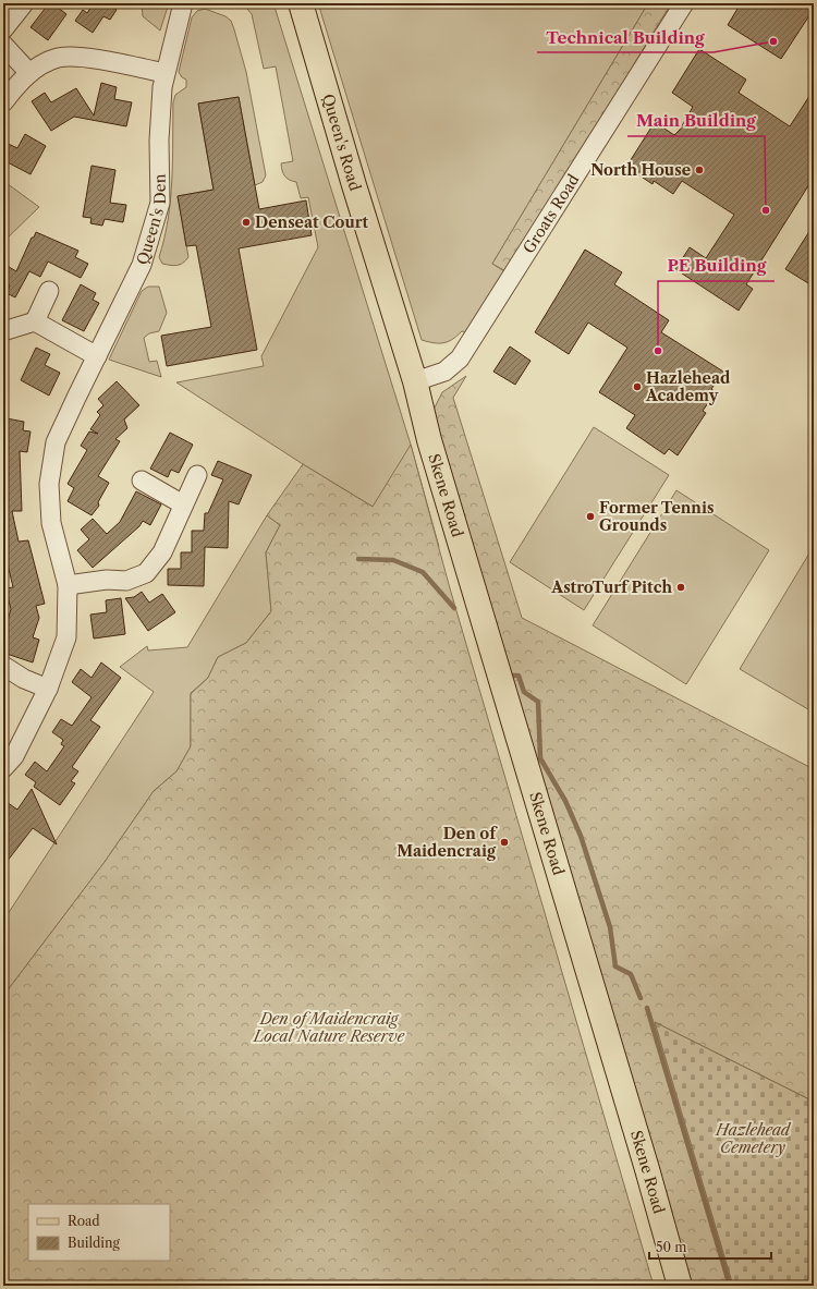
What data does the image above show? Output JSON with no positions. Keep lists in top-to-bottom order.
{
  "streets": {
    "main road": ["Queen's Road", "Skene Road"],
    "street": ["Groats Road", "Queen's Den"]
  },
  "crossings": [
    ["Queen's Road", "Groats Road"],
    ["Queen's Road", "Skene Road"],
    ["Groats Road", "Skene Road"]
  ],
  "parks": ["Den of Maidencraig Local Nature Reserve", "Hazlehead Cemetery"],
  "places": [
    "Technical Building",
    "North House",
    "Main Building",
    "Denseat Court",
    "PE Building",
    "Hazlehead Academy",
    "Former Tennis Grounds",
    "AstroTurf Pitch",
    "Den of Maidencraig"
  ],
  "legend": ["Road", "Building"],
  "scale_bar": "50 m"
}
